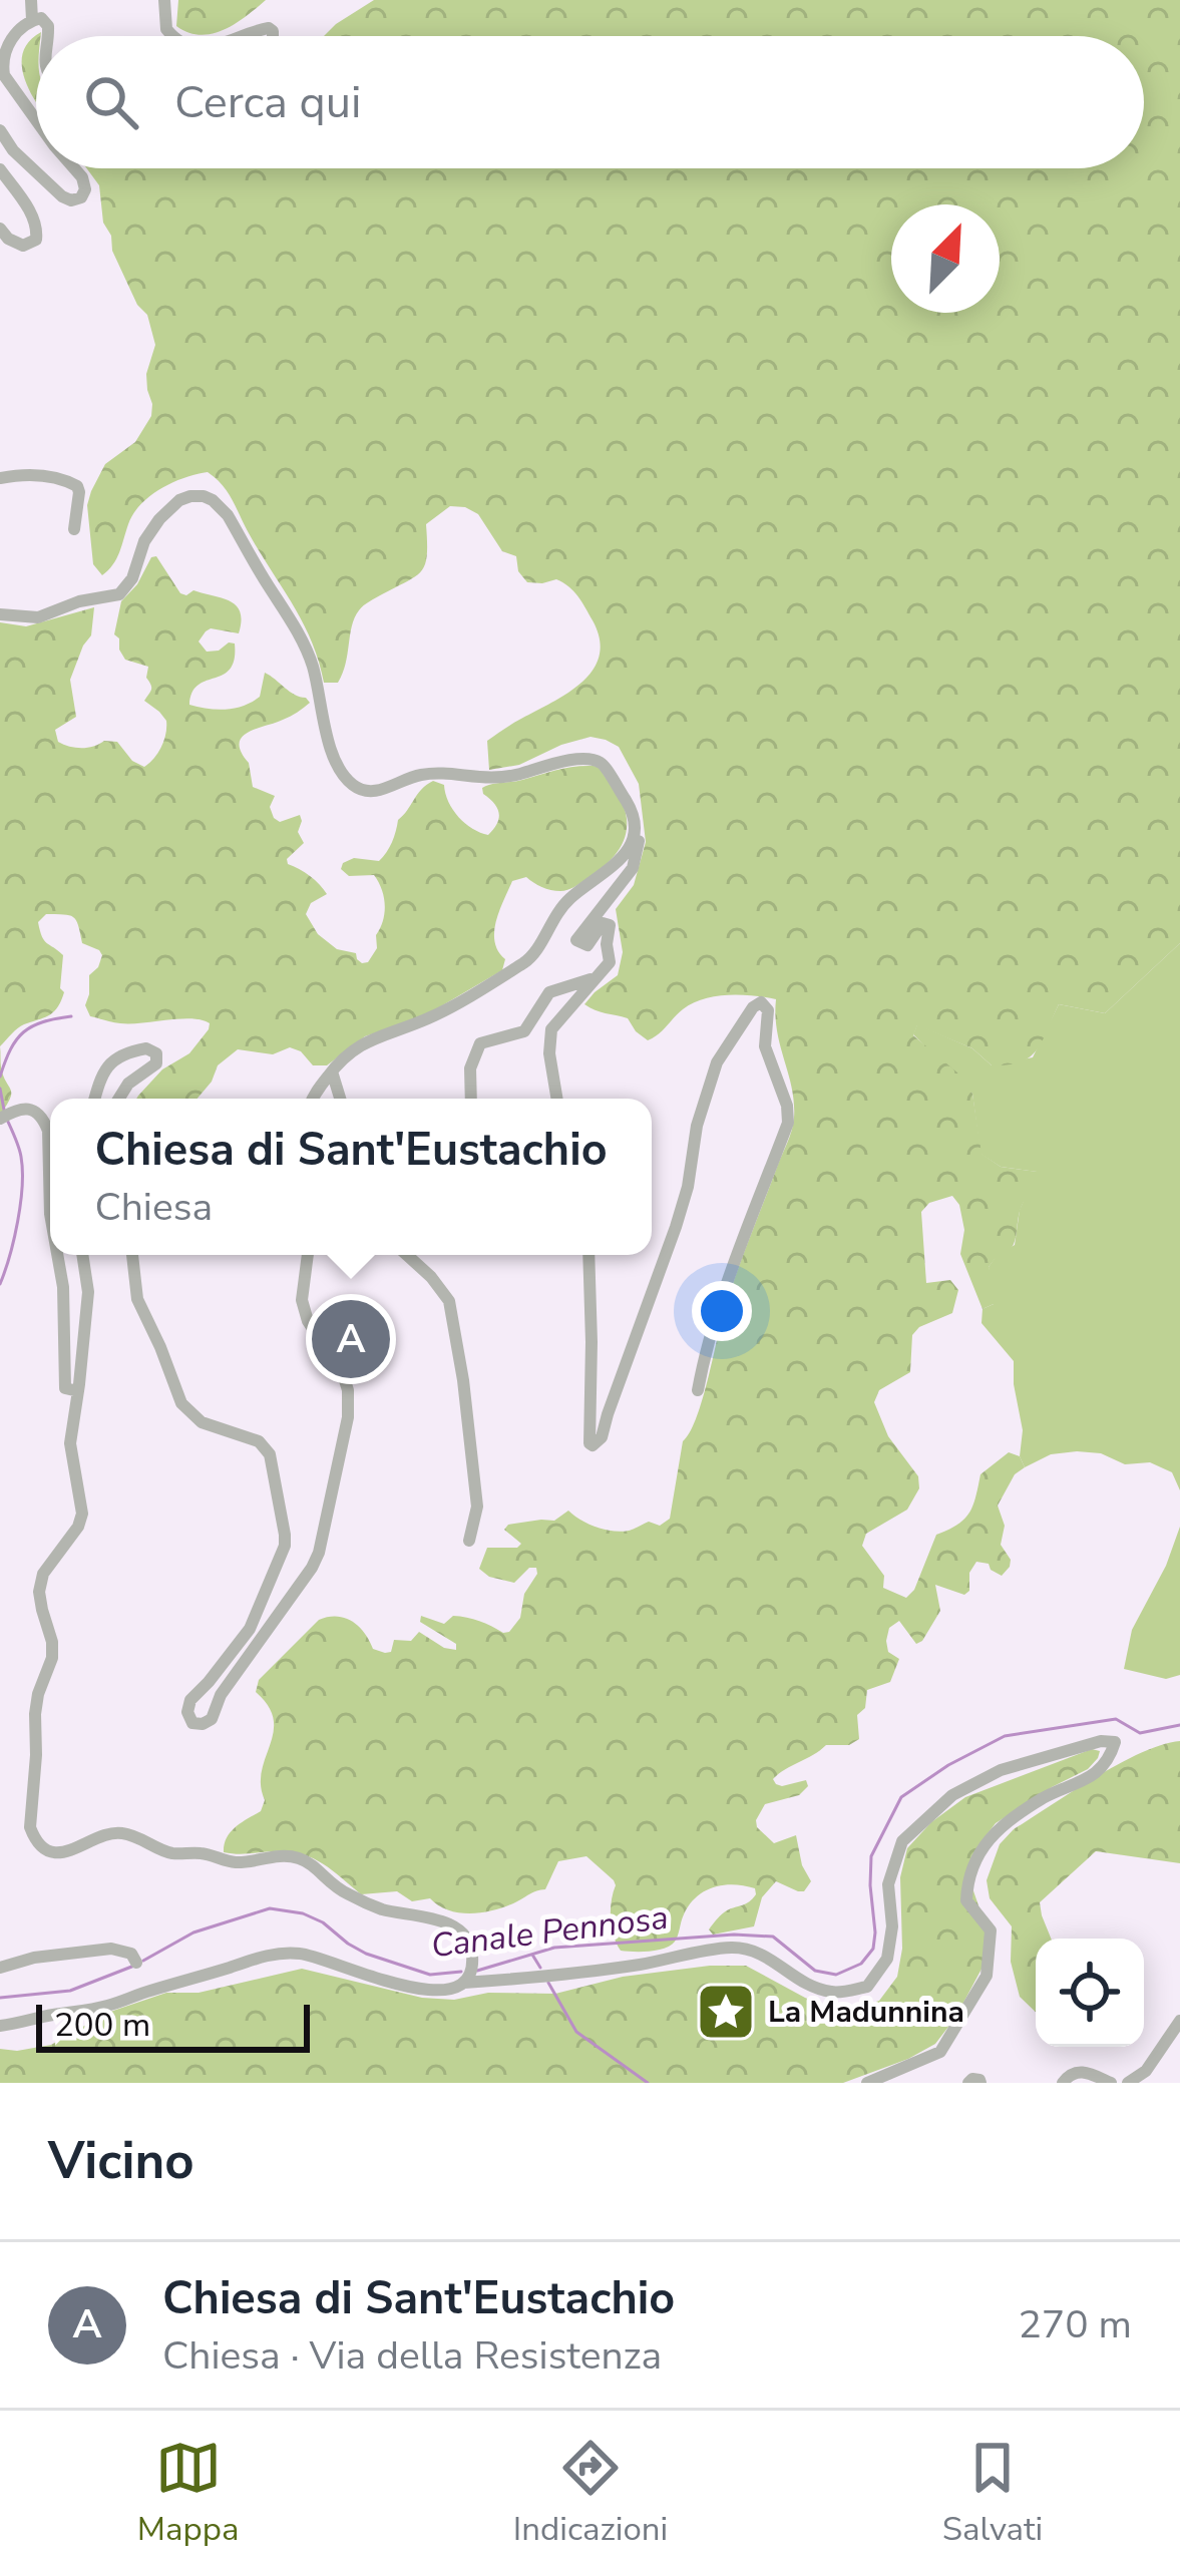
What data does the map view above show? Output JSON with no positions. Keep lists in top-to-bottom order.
{
  "water": ["Canale Pennosa"],
  "places": {
    "place": ["La Madunnina"]
  },
  "scale_bar": "200 m",
  "north": "top right",
  "page": {
    "search": "Cerca qui",
    "popup": ["Chiesa di Sant'Eustachio", "Chiesa"],
    "pins": "A",
    "scale": "200 m",
    "heading": "Vicino",
    "list": [
      {
        "mark": "A",
        "name": "Chiesa di Sant'Eustachio",
        "note": "Chiesa · Via della Resistenza",
        "value": "270 m"
      }
    ],
    "nav": ["Mappa", "Indicazioni", "Salvati"]
  }
}
